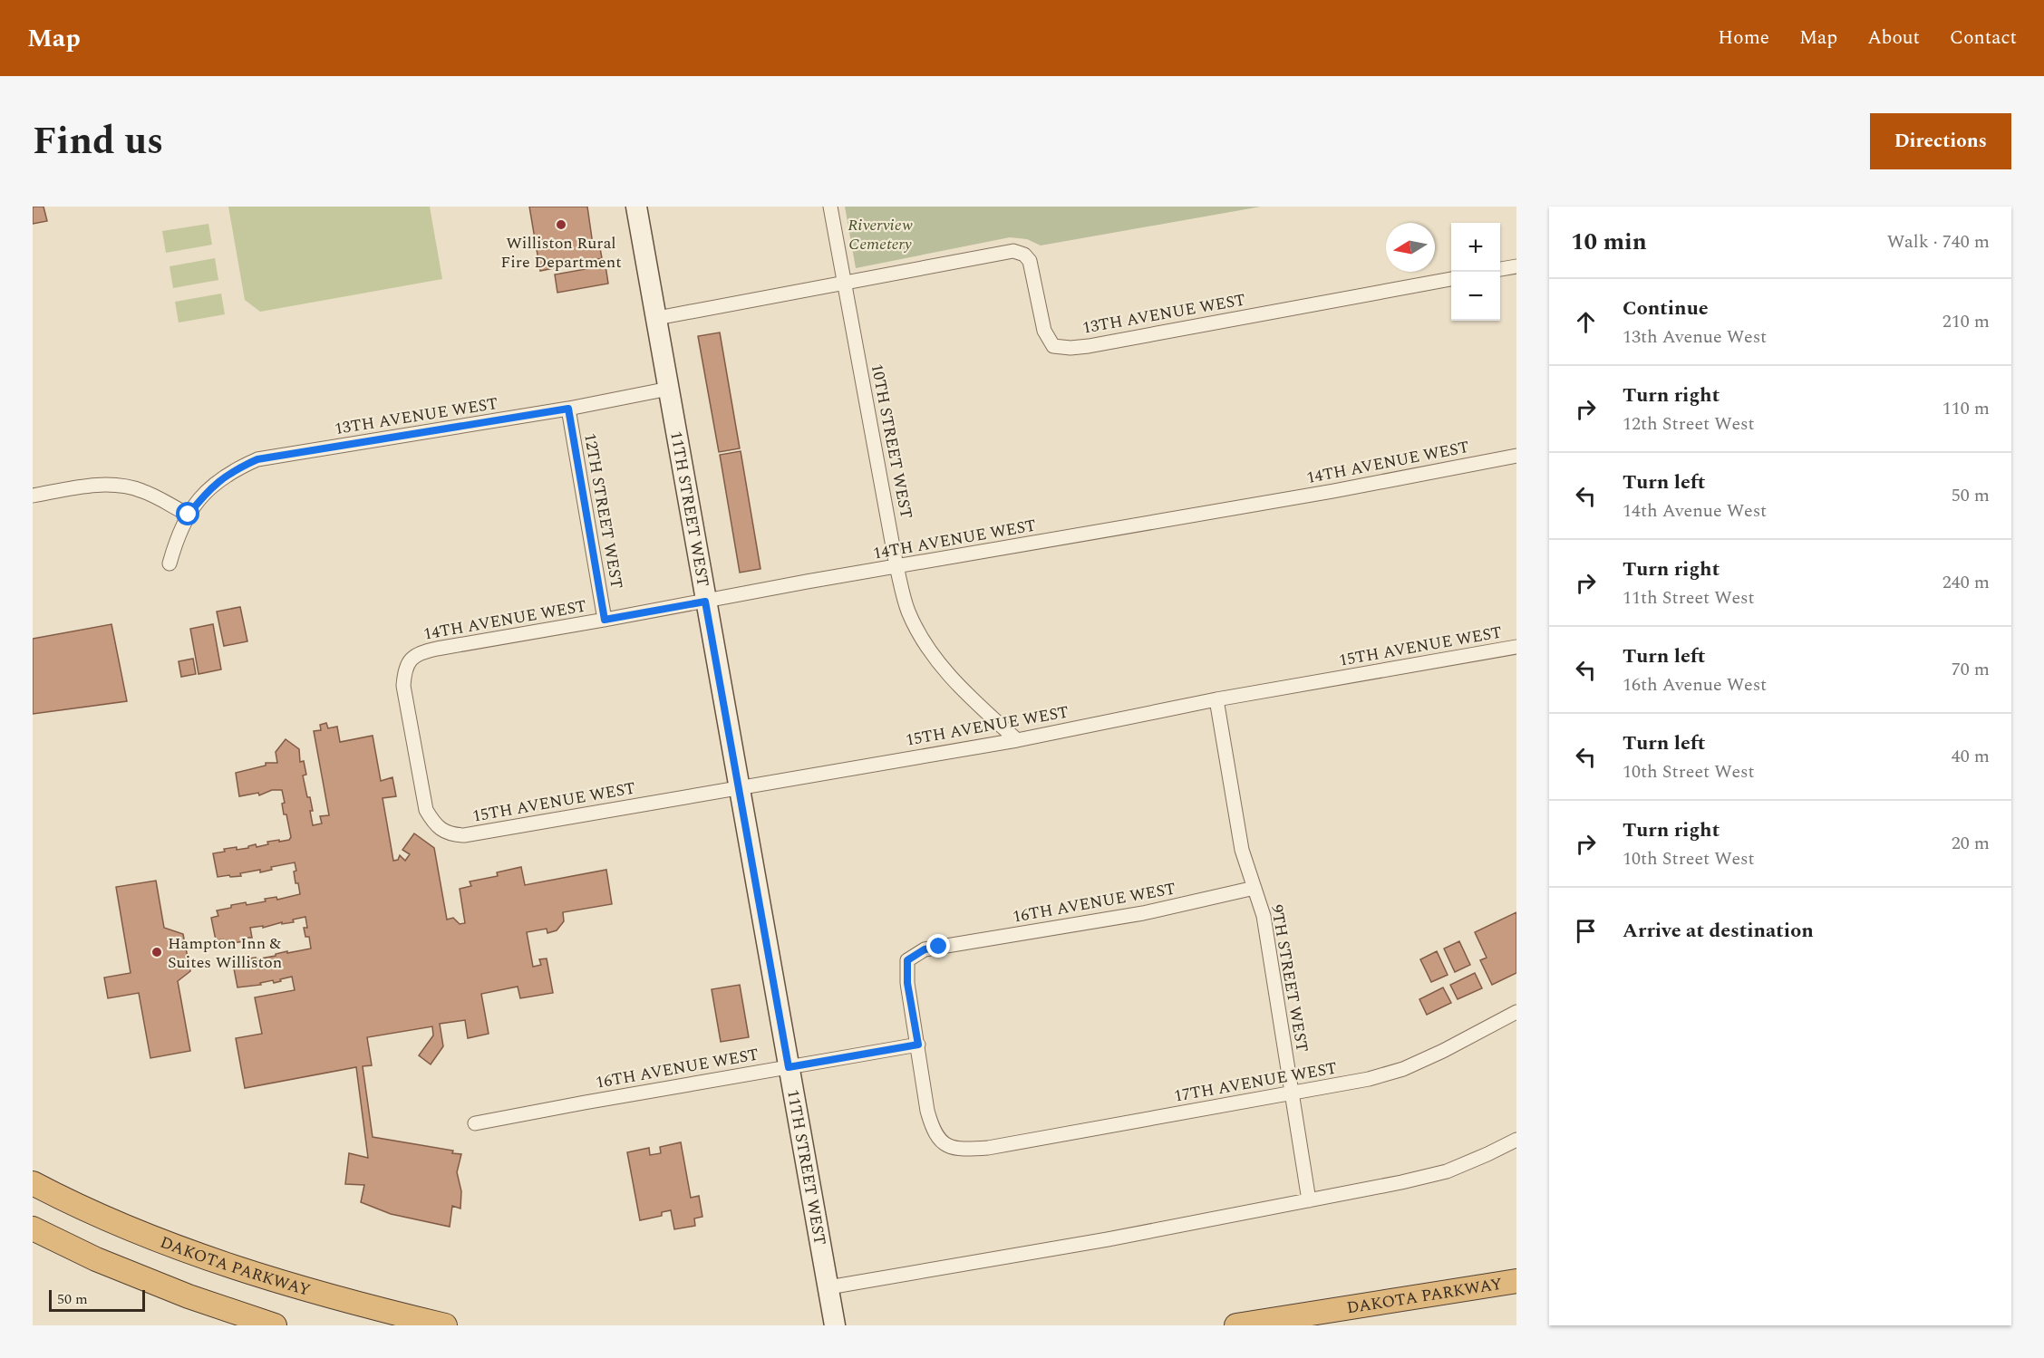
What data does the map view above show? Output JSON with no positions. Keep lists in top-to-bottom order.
{
  "streets": {
    "highway": ["DAKOTA PARKWAY"],
    "main road": ["11TH STREET WEST"],
    "street": [
      "13TH AVENUE WEST",
      "10TH STREET WEST",
      "14TH AVENUE WEST",
      "12TH STREET WEST",
      "15TH AVENUE WEST",
      "16TH AVENUE WEST",
      "9TH STREET WEST",
      "17TH AVENUE WEST"
    ]
  },
  "crossings": [
    ["13TH AVENUE WEST", "10TH STREET WEST"],
    ["13TH AVENUE WEST", "11TH STREET WEST"],
    ["13TH AVENUE WEST", "12TH STREET WEST"],
    ["10TH STREET WEST", "14TH AVENUE WEST"],
    ["10TH STREET WEST", "15TH AVENUE WEST"],
    ["14TH AVENUE WEST", "11TH STREET WEST"],
    ["14TH AVENUE WEST", "12TH STREET WEST"],
    ["14TH AVENUE WEST", "15TH AVENUE WEST"],
    ["11TH STREET WEST", "15TH AVENUE WEST"],
    ["11TH STREET WEST", "16TH AVENUE WEST"],
    ["15TH AVENUE WEST", "9TH STREET WEST"],
    ["16TH AVENUE WEST", "9TH STREET WEST"],
    ["16TH AVENUE WEST", "17TH AVENUE WEST"],
    ["9TH STREET WEST", "17TH AVENUE WEST"]
  ],
  "parks": ["Riverview Cemetery"],
  "places": ["Williston Rural Fire Department", "Hampton Inn & Suites Williston"],
  "scale_bar": "50 m",
  "north": "left",
  "page": {
    "header": "Map",
    "nav": [
      "Home",
      "Map",
      "About",
      "Contact"
    ],
    "title": "Find us",
    "buttons": "Directions",
    "heading": ["10 min", "Walk · 740 m"],
    "map_buttons": ["+", "−"],
    "list": [
      ["Continue", "13th Avenue West", "210 m"],
      ["Turn right", "12th Street West", "110 m"],
      ["Turn left", "14th Avenue West", "50 m"],
      ["Turn right", "11th Street West", "240 m"],
      ["Turn left", "16th Avenue West", "70 m"],
      ["Turn left", "10th Street West", "40 m"],
      ["Turn right", "10th Street West", "20 m"],
      "Arrive at destination"
    ],
    "scale": "50 m"
  }
}
